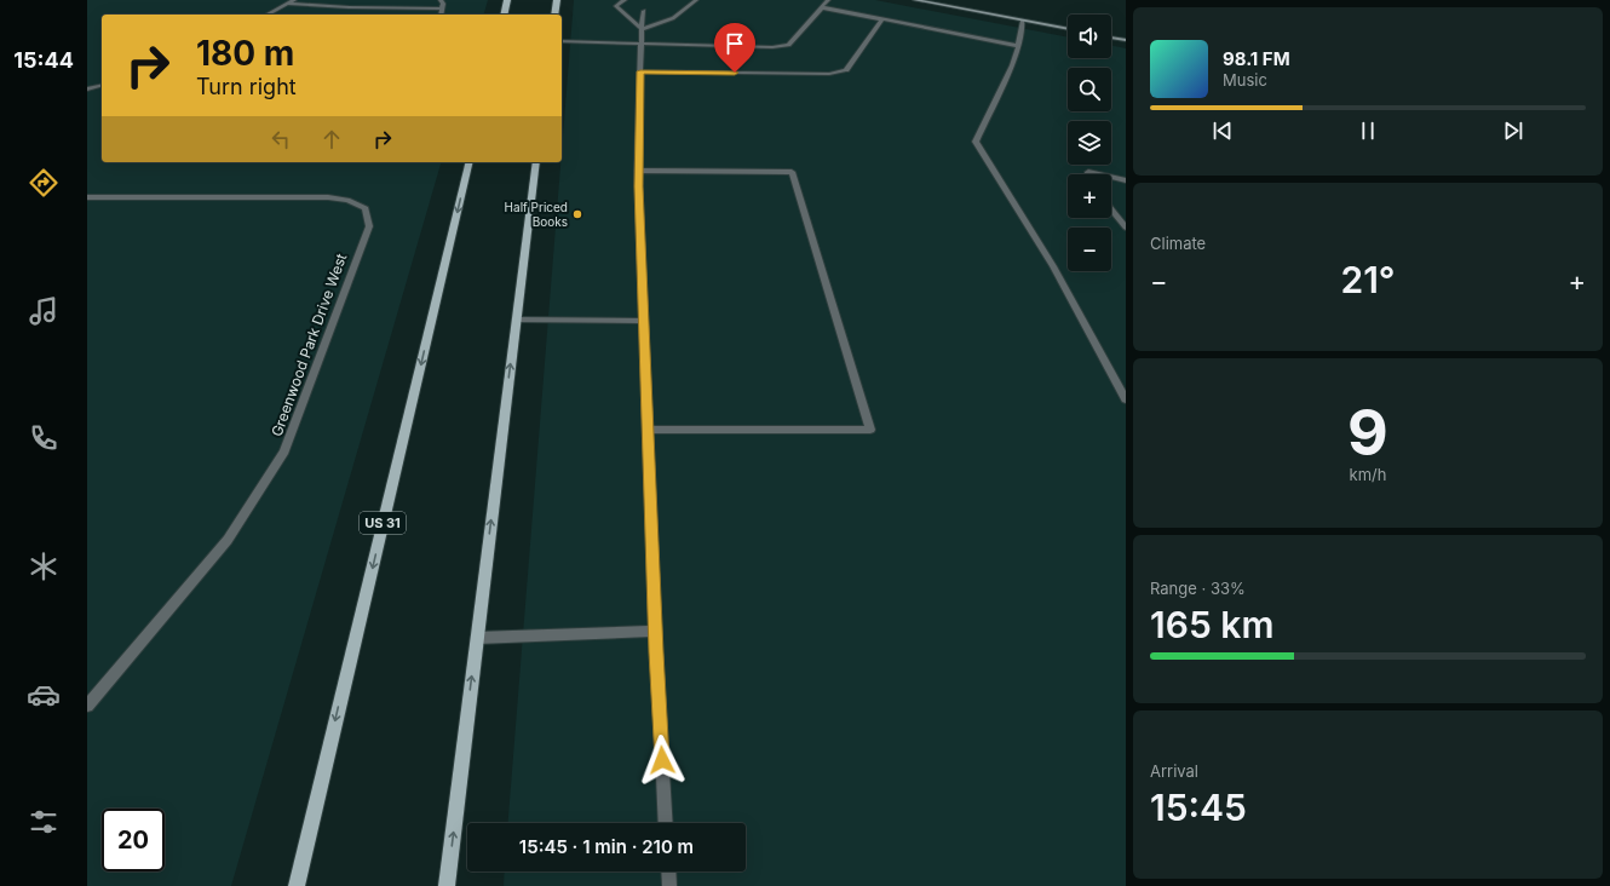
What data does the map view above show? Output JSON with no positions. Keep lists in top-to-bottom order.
{
  "streets": {
    "main road": ["US 31"],
    "street": ["Greenwood Park Drive West"]
  },
  "places": ["Half Priced Books"],
  "page": {
    "tabs": "15:44",
    "map_buttons": ["+", "−"],
    "turn": ["180 m", "Turn right"],
    "song": ["98.1 FM", "Music"],
    "tile": [
      "Climate",
      ["9", "km/h"],
      ["Range · 33%", "165 km"],
      ["Arrival", "15:45"]
    ],
    "heat": ["−", "21°", "+"],
    "limit": "20",
    "trip": "15:45 · 1 min · 210 m"
  }
}
